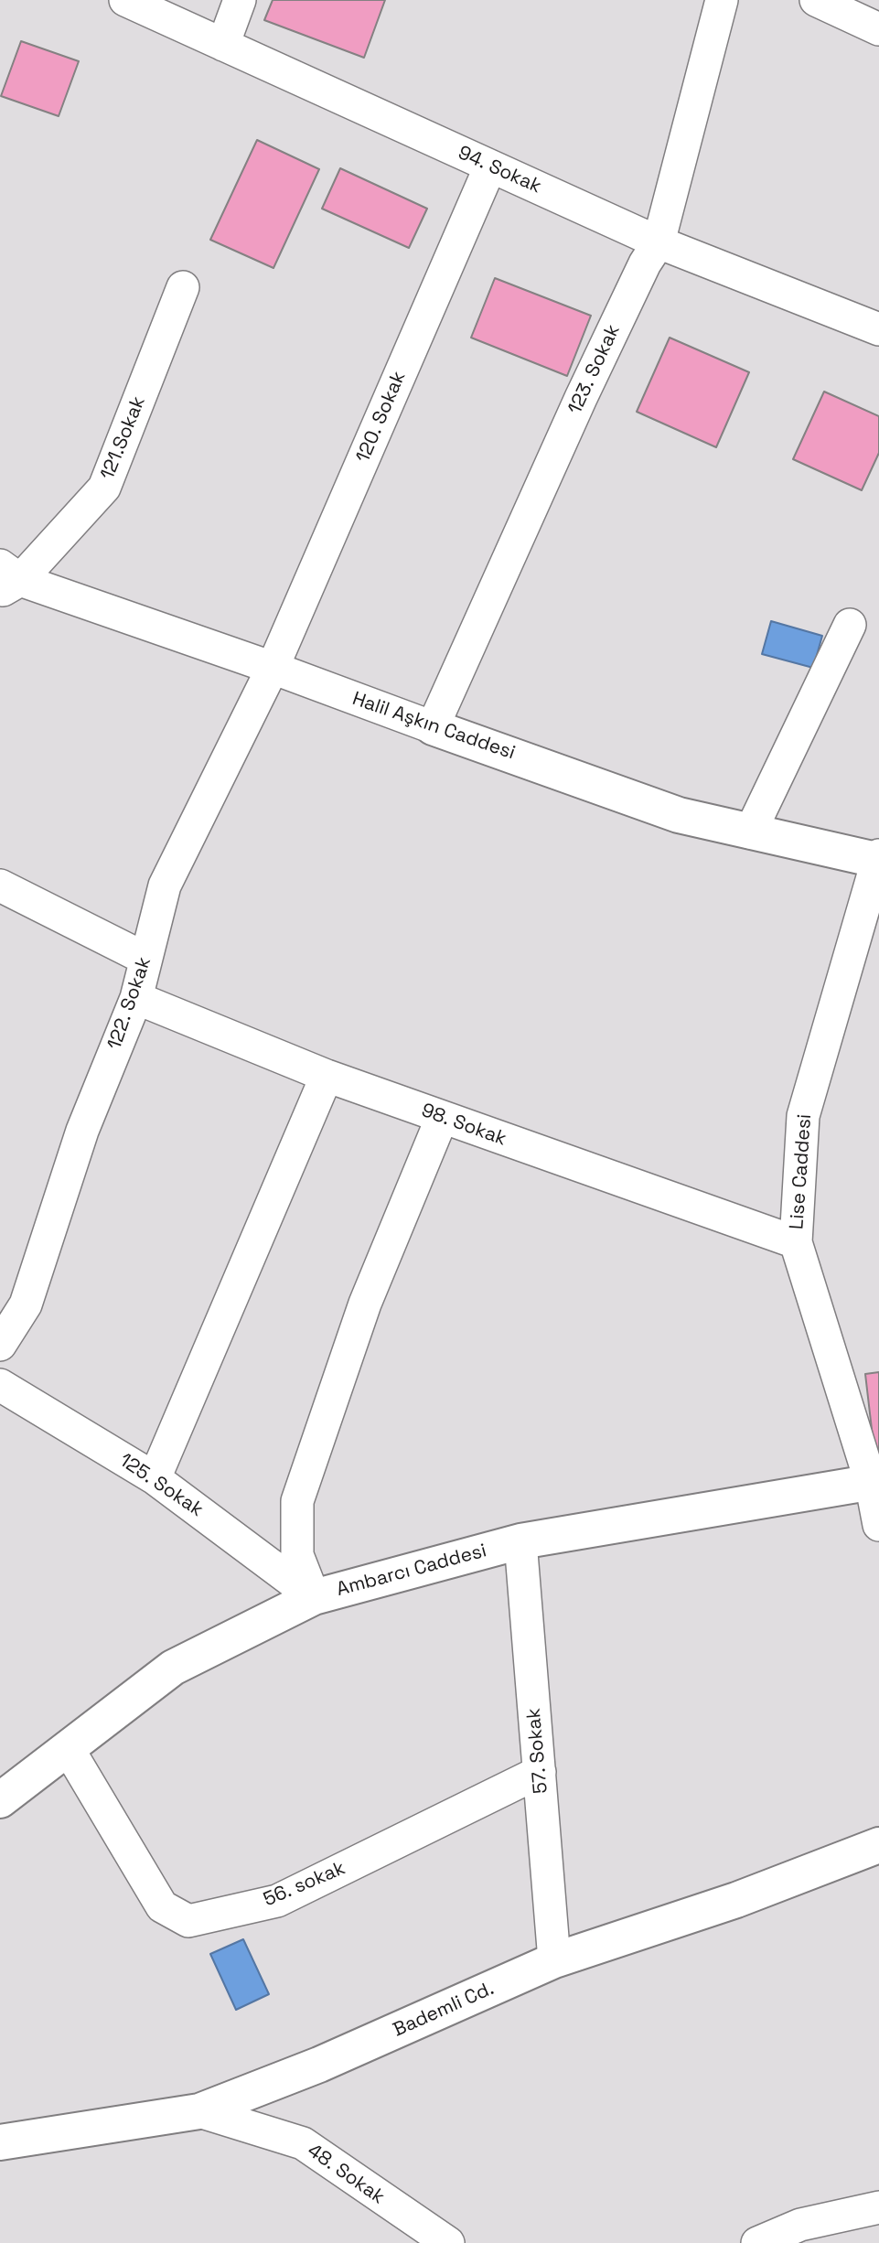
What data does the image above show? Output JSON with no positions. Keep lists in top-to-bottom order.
{
  "streets": {
    "street": [
      "94. Sokak",
      "123. Sokak",
      "120. Sokak",
      "121.Sokak",
      "Halil Aşkın Caddesi",
      "122. Sokak",
      "98. Sokak",
      "Lise Caddesi",
      "125. Sokak",
      "Ambarcı Caddesi",
      "57. Sokak",
      "56. sokak",
      "Bademli Cd.",
      "48. Sokak"
    ]
  },
  "crossings": [
    ["94. Sokak", "123. Sokak"],
    ["94. Sokak", "120. Sokak"],
    ["123. Sokak", "Halil Aşkın Caddesi"],
    ["120. Sokak", "Halil Aşkın Caddesi"],
    ["120. Sokak", "122. Sokak"],
    ["121.Sokak", "Halil Aşkın Caddesi"],
    ["Halil Aşkın Caddesi", "122. Sokak"],
    ["Halil Aşkın Caddesi", "Lise Caddesi"],
    ["122. Sokak", "98. Sokak"],
    ["98. Sokak", "Lise Caddesi"],
    ["Lise Caddesi", "Ambarcı Caddesi"],
    ["125. Sokak", "Ambarcı Caddesi"],
    ["Ambarcı Caddesi", "57. Sokak"],
    ["Ambarcı Caddesi", "56. sokak"],
    ["57. Sokak", "56. sokak"],
    ["57. Sokak", "Bademli Cd."],
    ["Bademli Cd.", "48. Sokak"]
  ]
}
